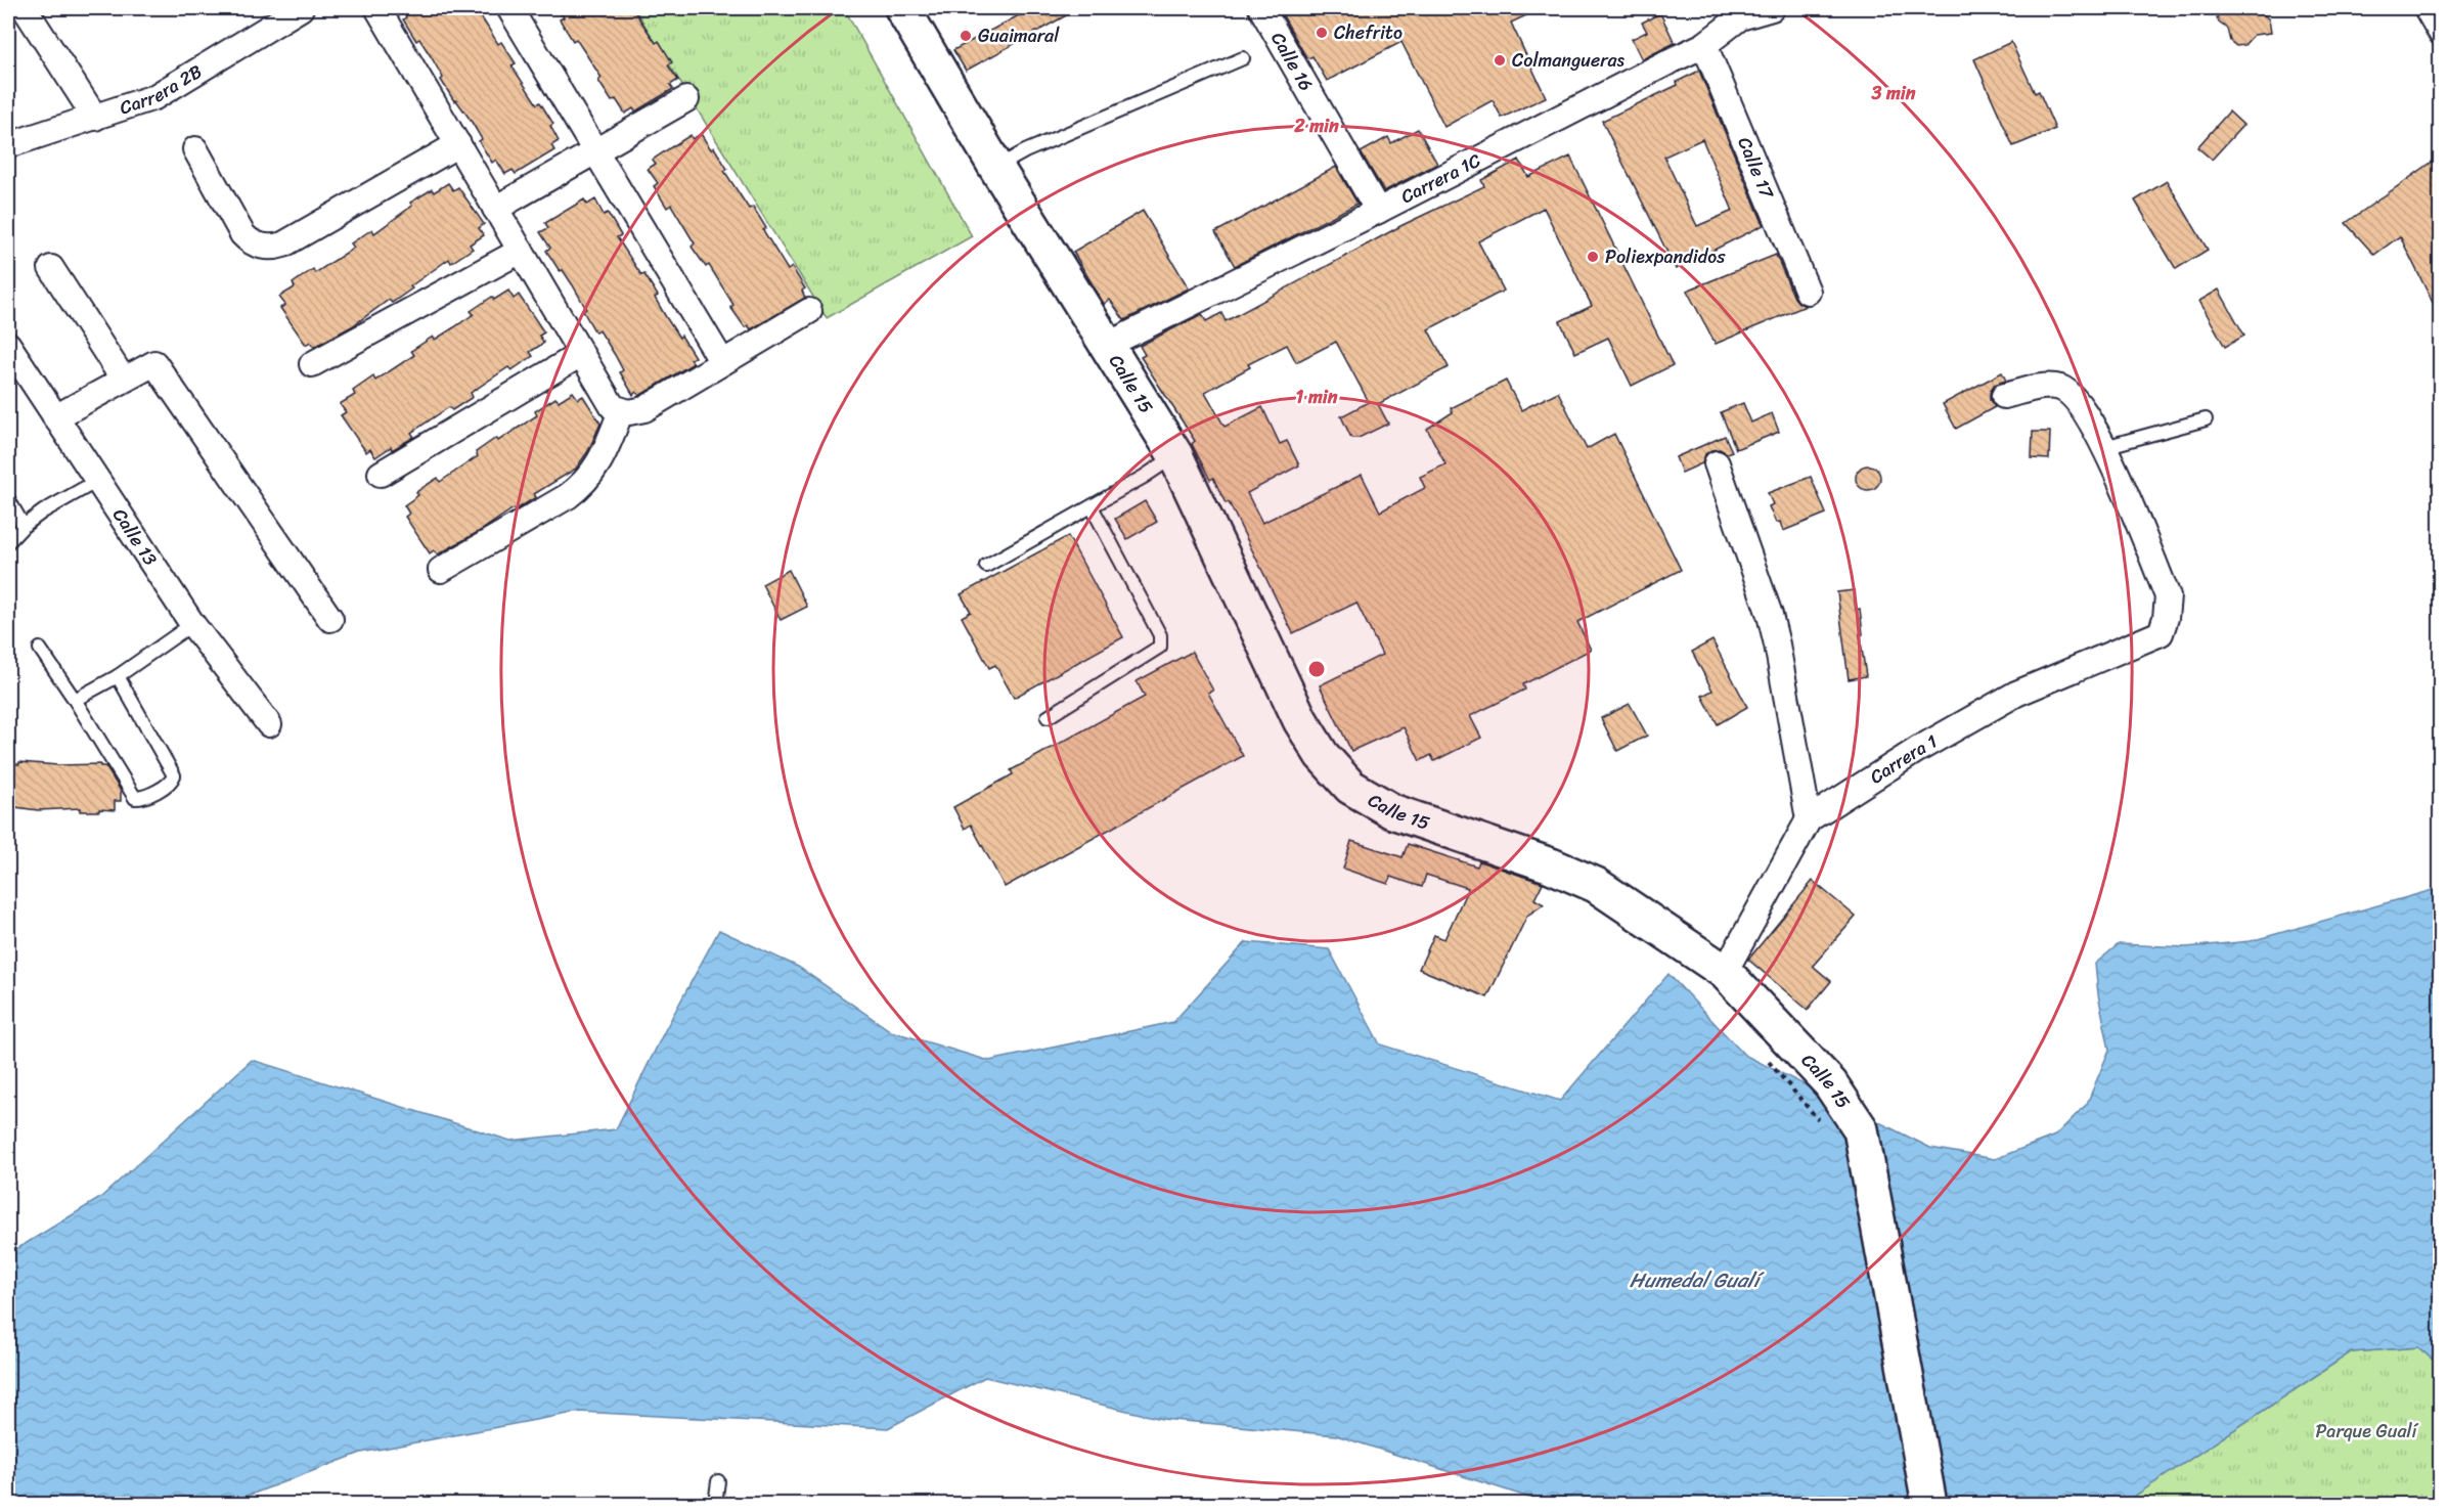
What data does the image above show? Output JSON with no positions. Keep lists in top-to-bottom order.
{
  "streets": {
    "street": [
      "Calle 16",
      "Carrera 2B",
      "Calle 17",
      "Carrera 1C",
      "Calle 15",
      "Calle 13",
      "Carrera 1"
    ]
  },
  "crossings": [
    ["Calle 16", "Carrera 1C"],
    ["Calle 17", "Carrera 1C"],
    ["Carrera 1C", "Calle 15"],
    ["Calle 15", "Carrera 1"]
  ],
  "water": ["Humedal Gualí"],
  "parks": ["Parque Gualí"],
  "places": [
    "Chefrito",
    "Guaimaral",
    "Colmangueras",
    "Poliexpandidos"
  ],
  "rings": ["3 min", "2 min", "1 min"]
}
